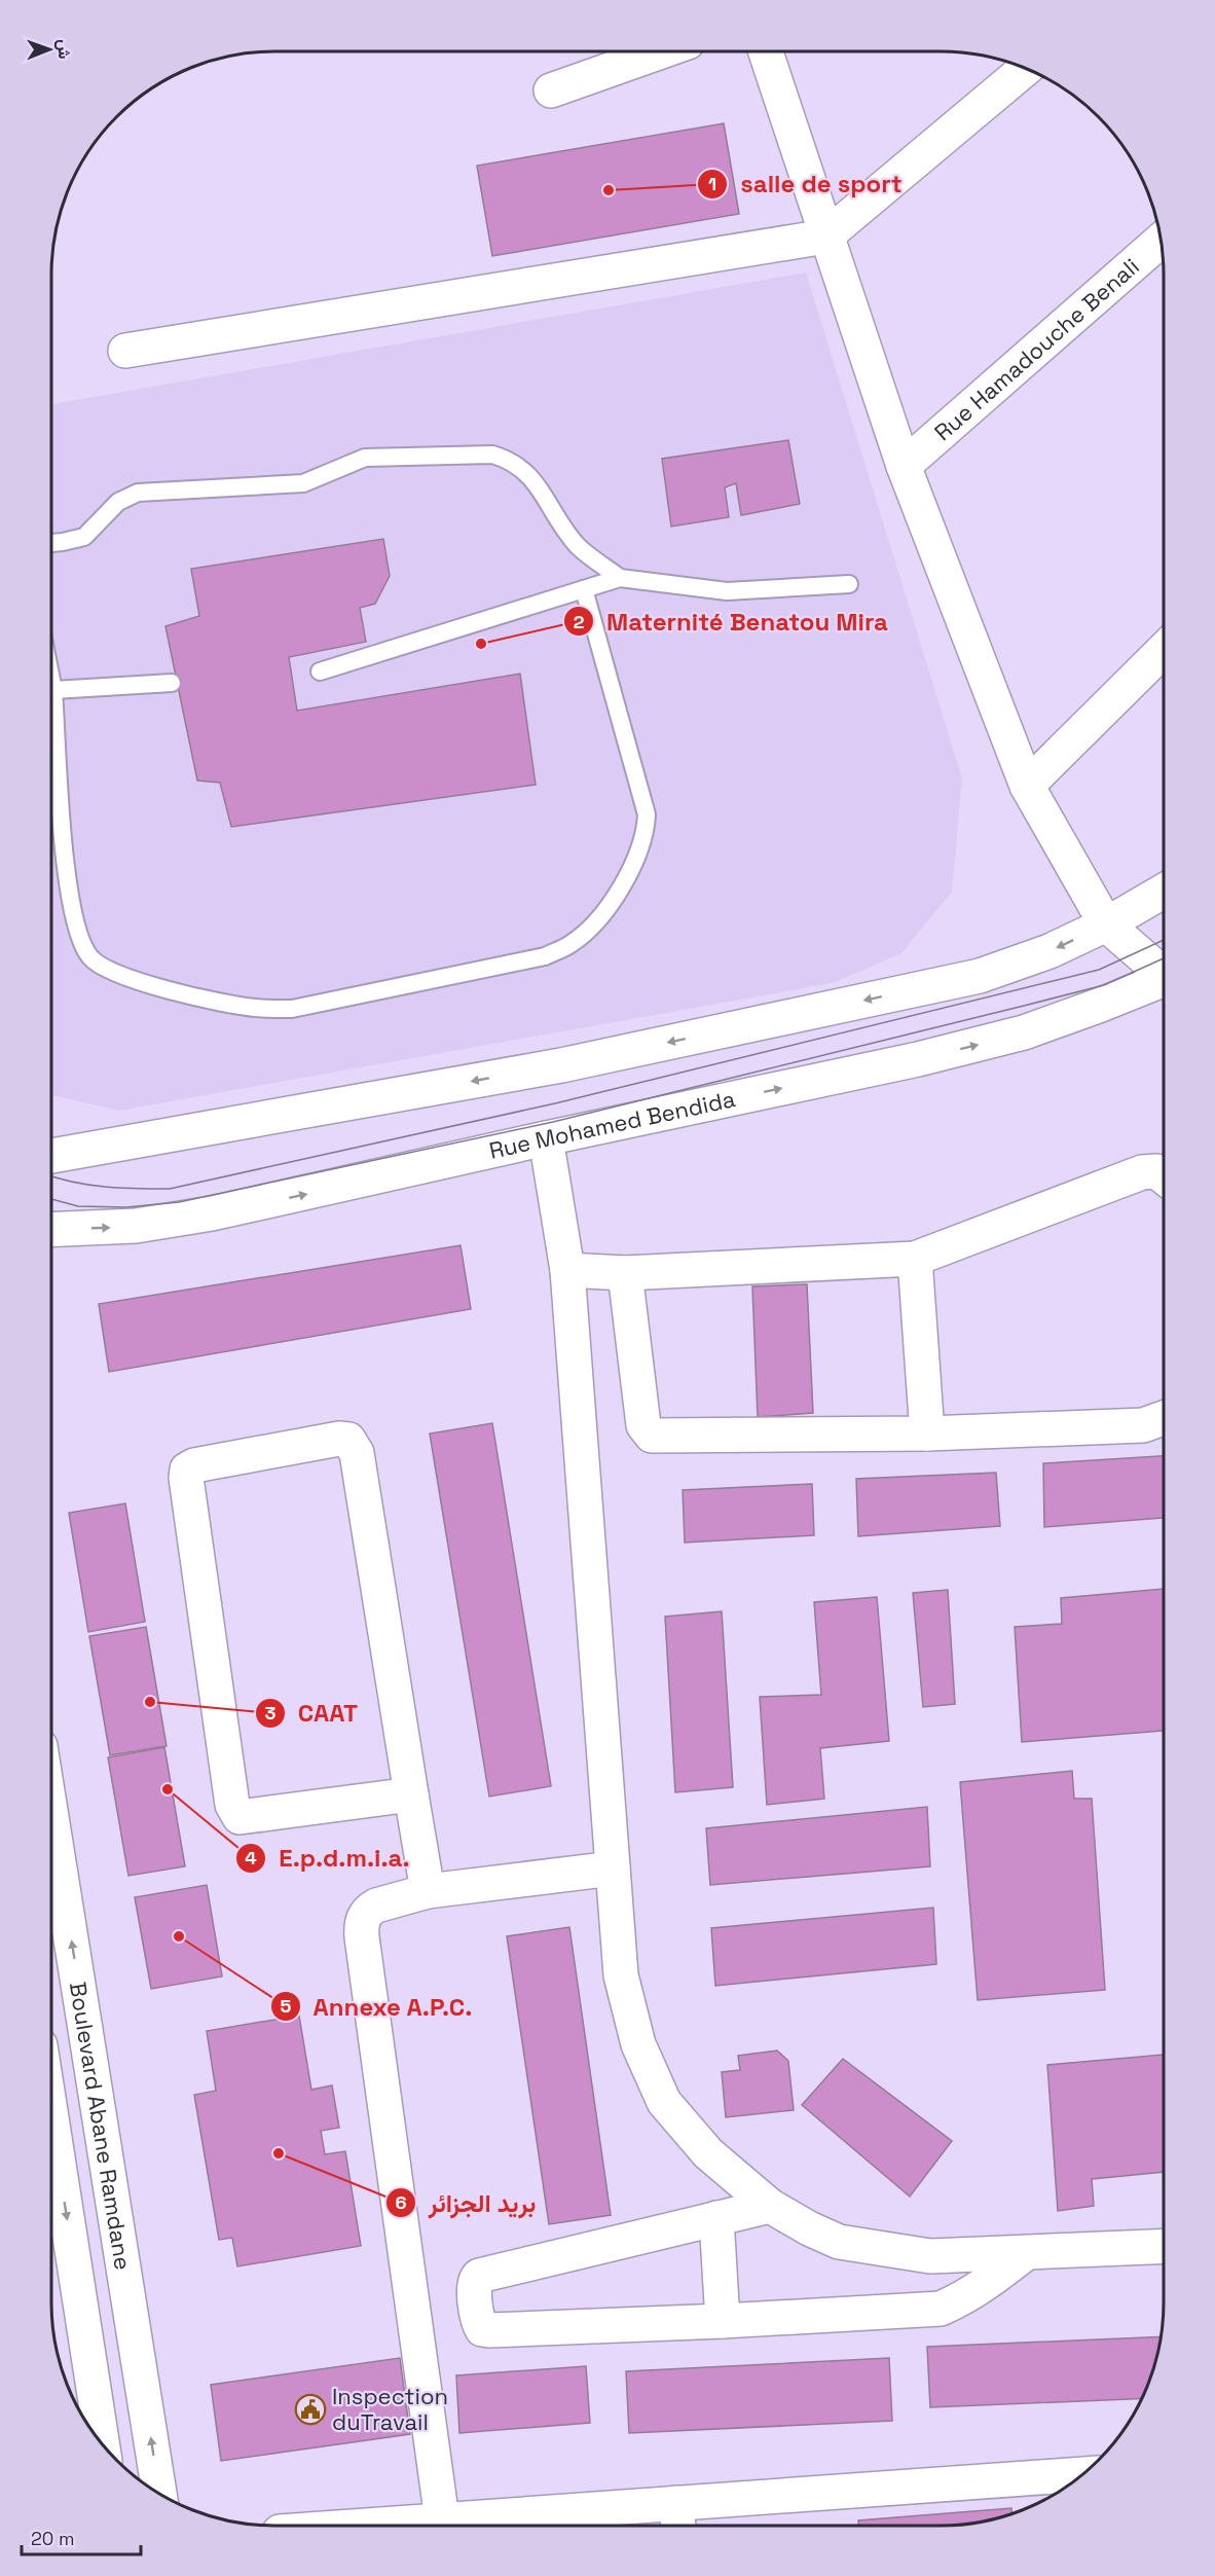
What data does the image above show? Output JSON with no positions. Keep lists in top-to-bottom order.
{
  "streets": {
    "street": ["Rue Hamadouche Benali", "Rue Mohamed Bendida", "Boulevard Abane Ramdane"]
  },
  "places": {
    "other": [
      "salle de sport",
      "Maternité Benatou Mira",
      "CAAT",
      "E.p.d.m.i.a.",
      "Annexe A.P.C.",
      "بريد الجزائر"
    ],
    "public building": ["Inspection duTravail"]
  },
  "scale_bar": "20 m",
  "north": "right"
}
